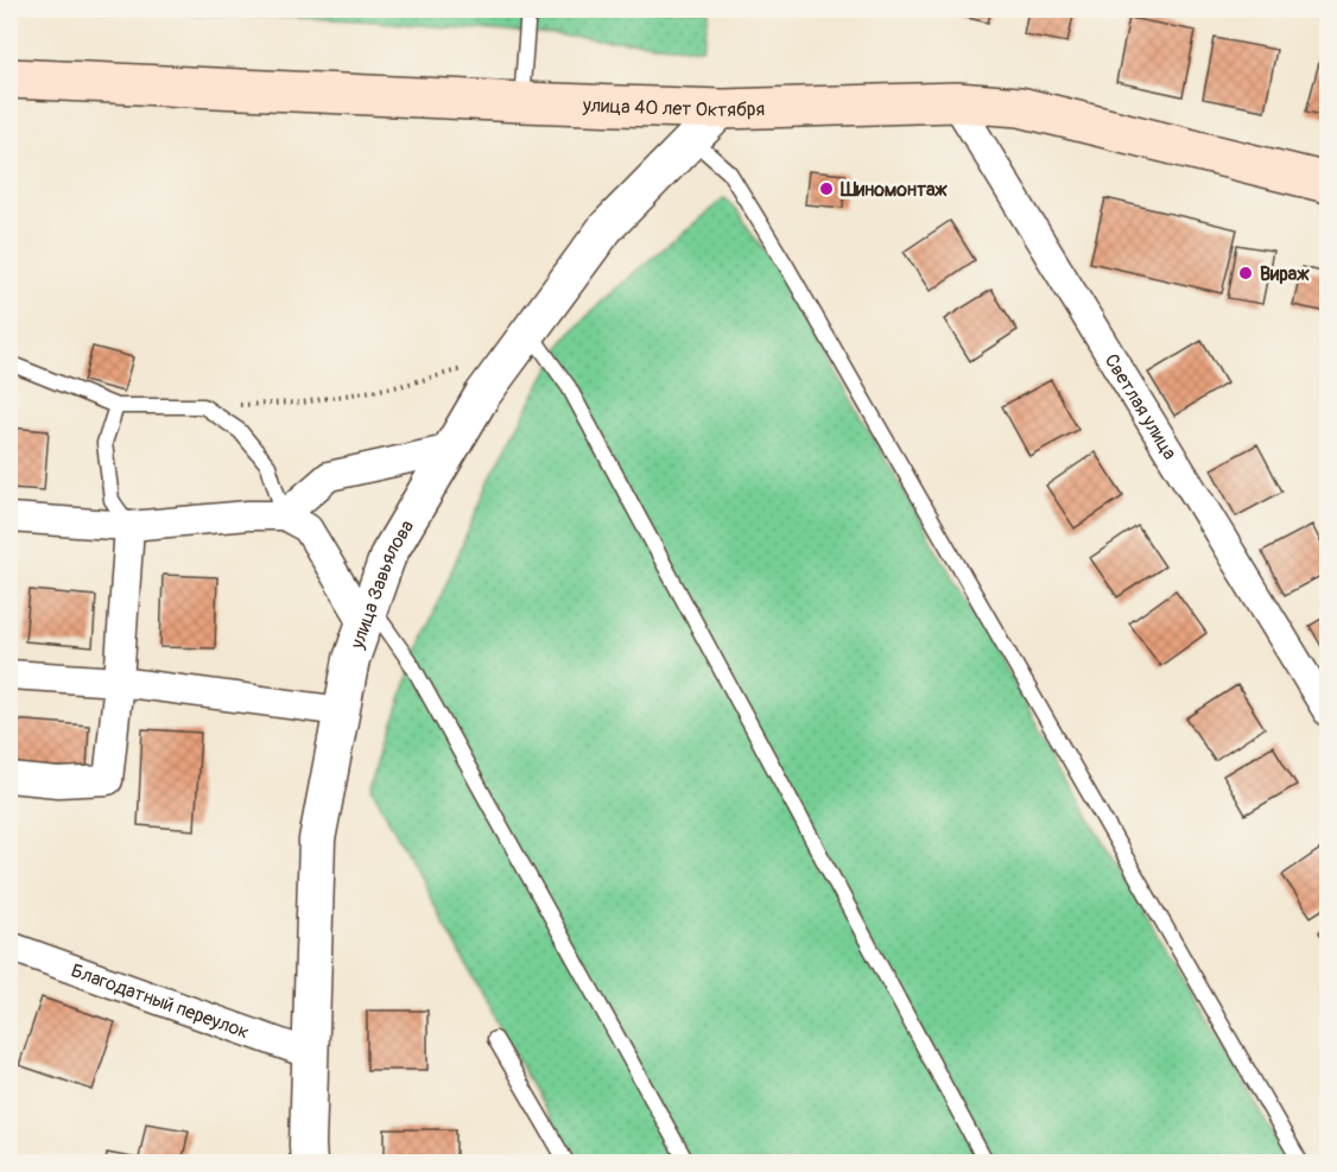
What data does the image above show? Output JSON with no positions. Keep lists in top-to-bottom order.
{
  "streets": {
    "main road": ["улица 40 лет Октября"],
    "street": ["Светлая улица", "улица Завьялова", "Благодатный переулок"]
  },
  "crossings": [
    ["улица 40 лет Октября", "Светлая улица"],
    ["улица 40 лет Октября", "улица Завьялова"],
    ["улица Завьялова", "Благодатный переулок"]
  ],
  "places": ["Шиномонтаж", "Вираж"]
}
